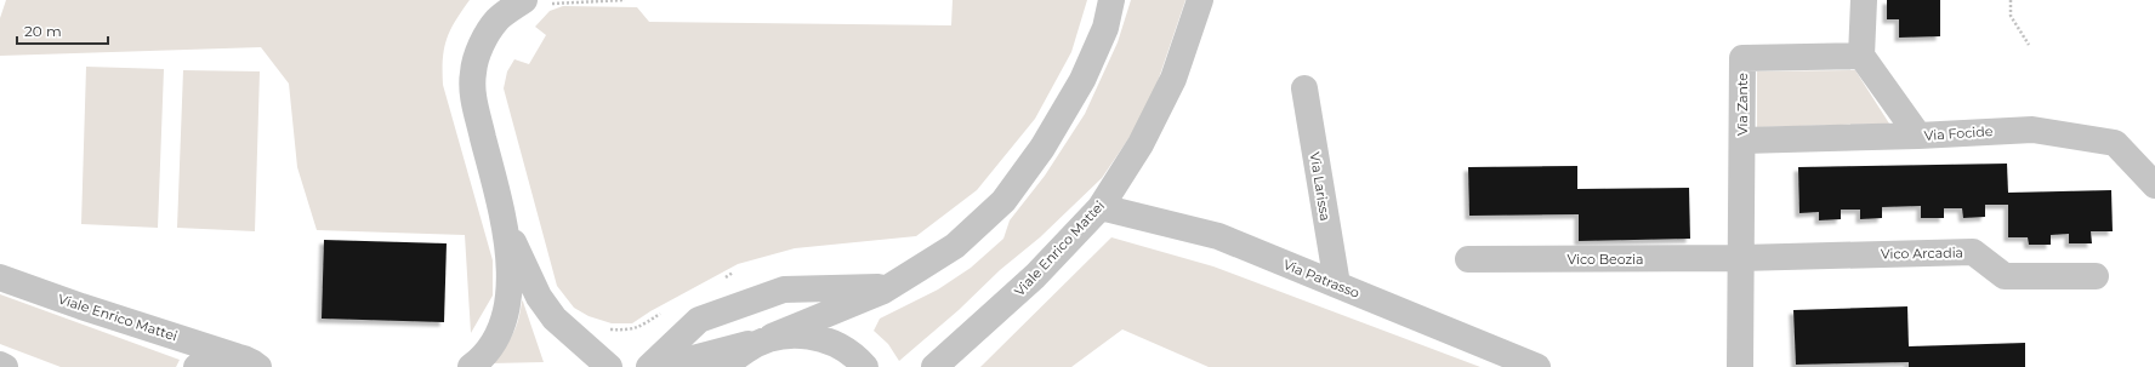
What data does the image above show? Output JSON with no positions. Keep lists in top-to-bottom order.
{
  "streets": {
    "street": [
      "Via Zante",
      "Via Focide",
      "Via Larissa",
      "Viale Enrico Mattei",
      "Vico Arcadia",
      "Vico Beozia",
      "Via Patrasso"
    ]
  },
  "crossings": [
    ["Via Zante", "Via Focide"],
    ["Via Zante", "Vico Arcadia"],
    ["Via Zante", "Vico Beozia"],
    ["Via Larissa", "Via Patrasso"],
    ["Viale Enrico Mattei", "Via Patrasso"],
    ["Vico Arcadia", "Vico Beozia"]
  ],
  "scale_bar": "20 m"
}
